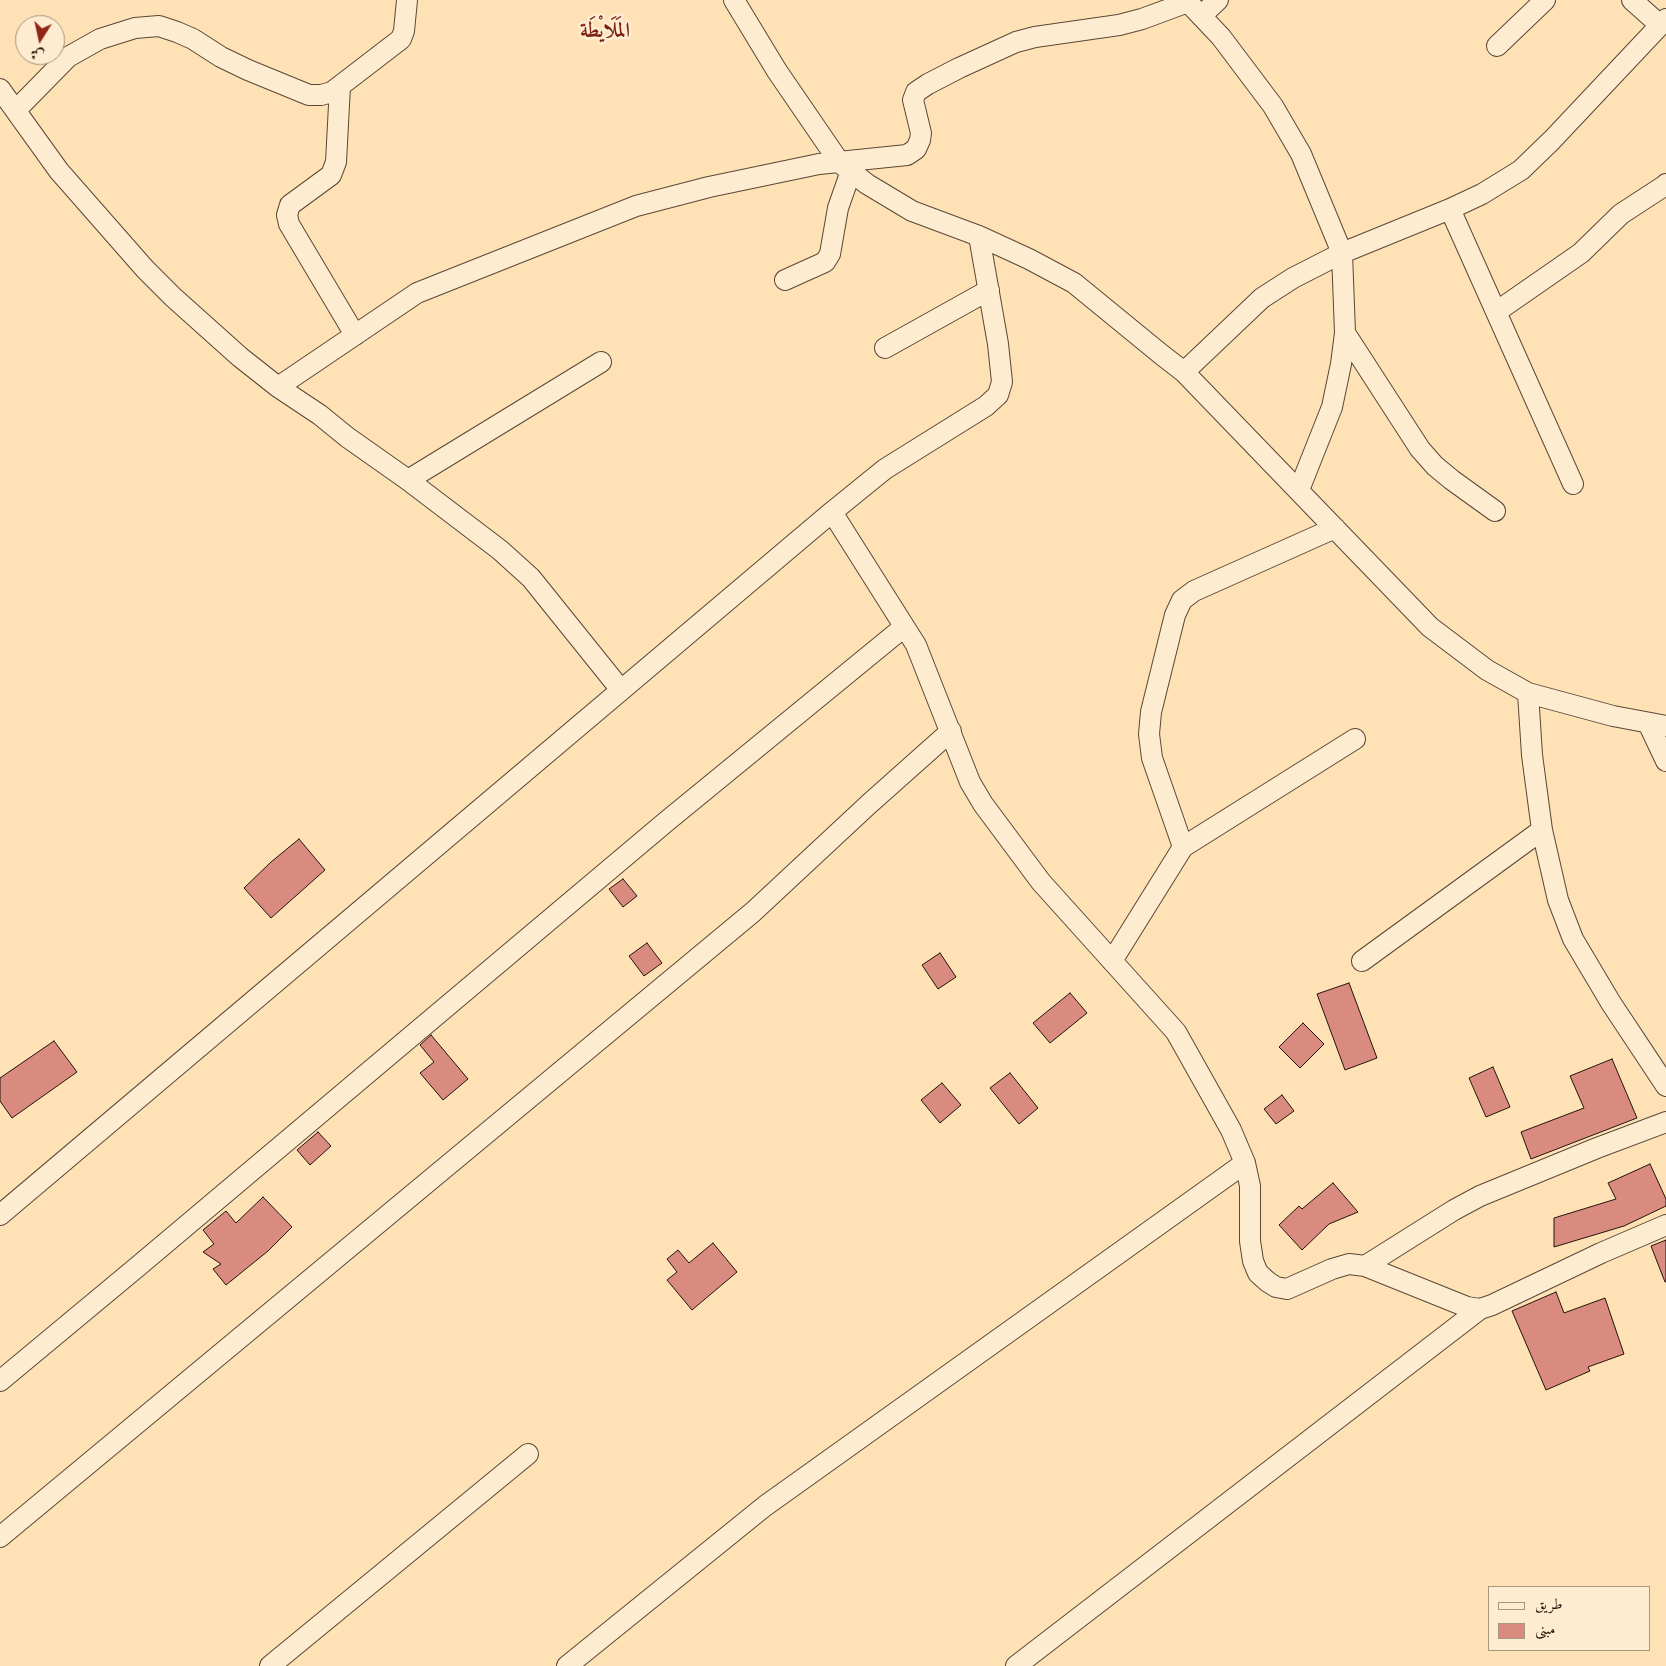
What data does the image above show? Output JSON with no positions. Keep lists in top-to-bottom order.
{
  "districts": ["المَلَايْطَة"],
  "legend": ["طريق", "مبنى"],
  "north": "bottom"
}
